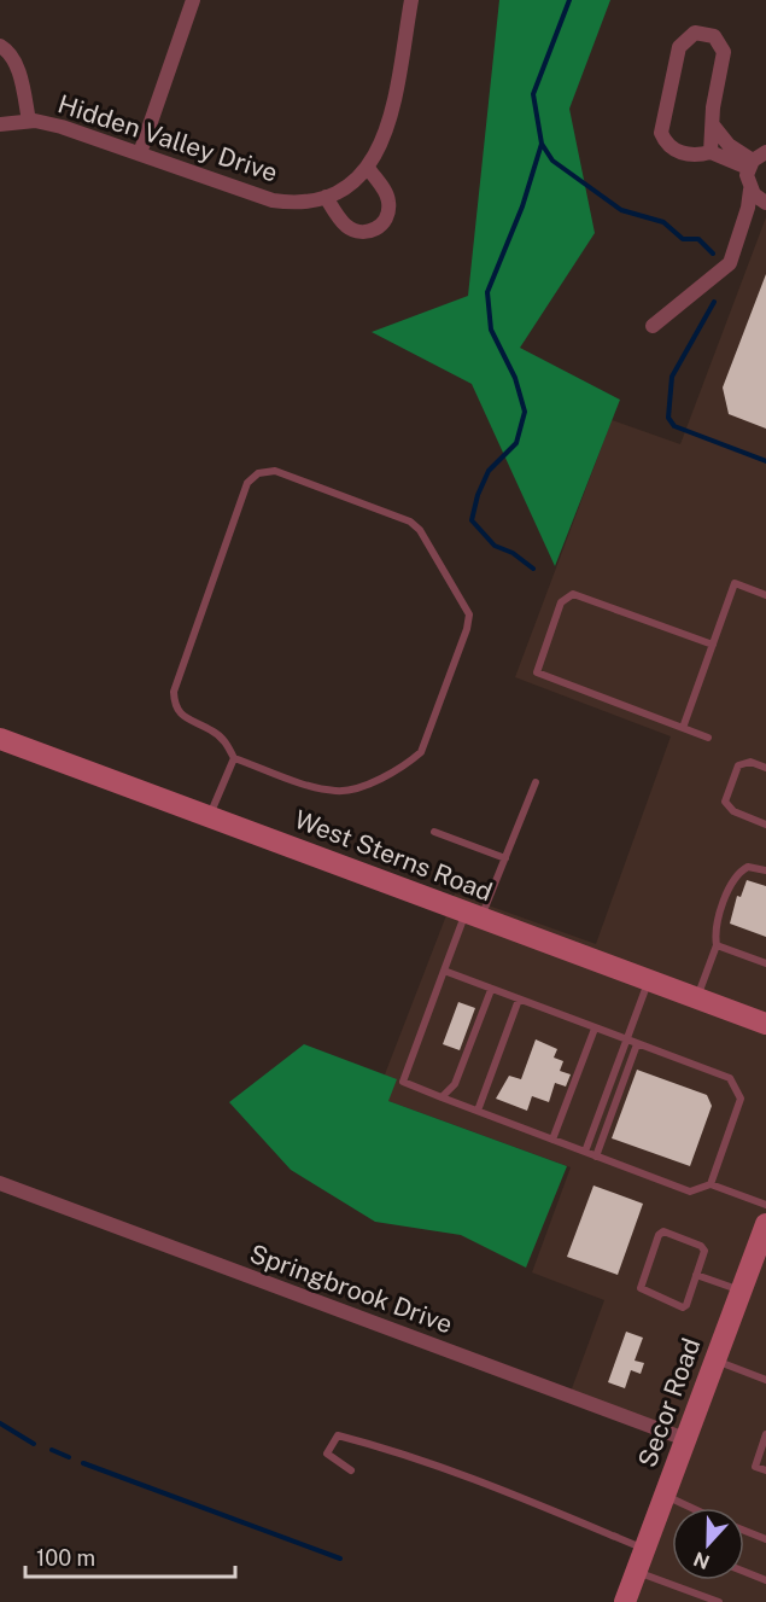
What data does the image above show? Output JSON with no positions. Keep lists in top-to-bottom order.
{
  "streets": {
    "main road": ["West Sterns Road", "Secor Road"],
    "street": ["Hidden Valley Drive", "Springbrook Drive"]
  },
  "crossings": [
    ["Springbrook Drive", "Secor Road"]
  ],
  "scale_bar": "100 m",
  "north": "bottom"
}
